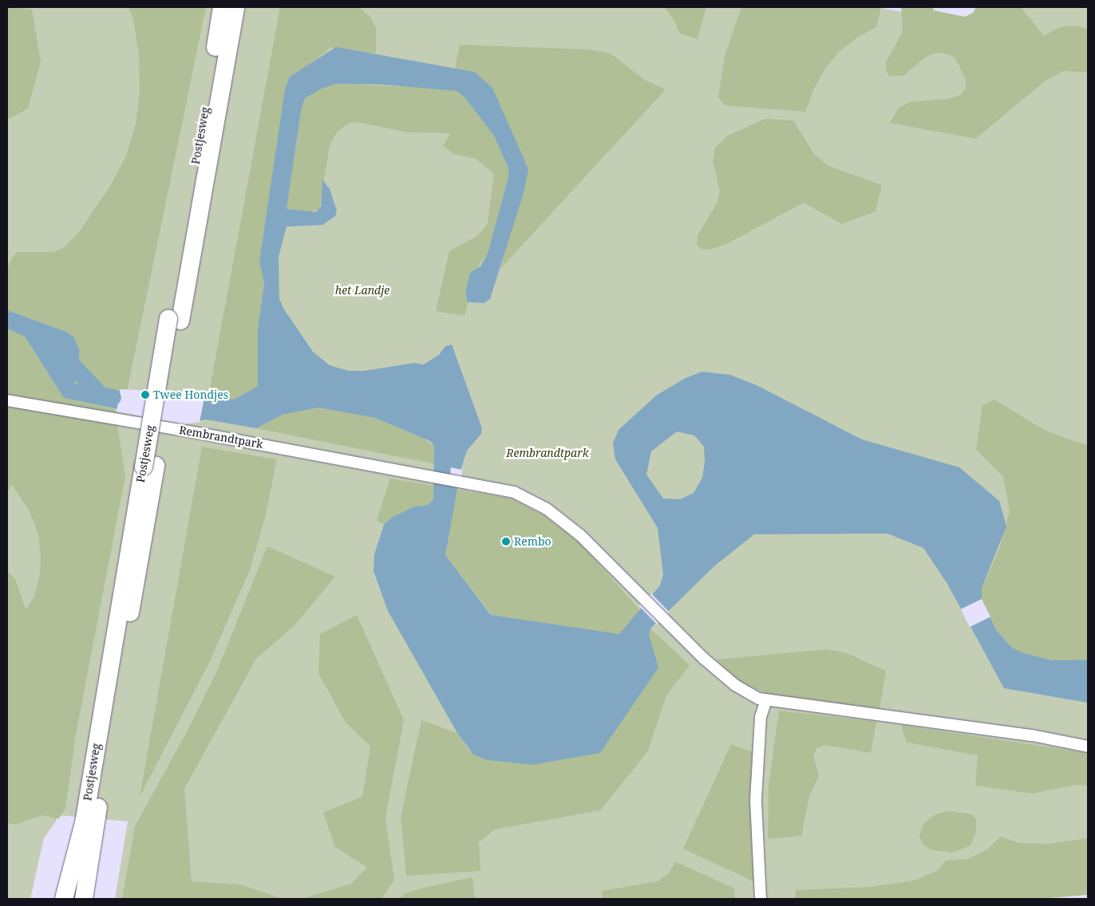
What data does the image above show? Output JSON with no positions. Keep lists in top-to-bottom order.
{
  "streets": {
    "street": ["Postjesweg", "Rembrandtpark"]
  },
  "parks": ["het Landje", "Rembrandtpark"],
  "places": ["Twee Hondjes", "Rembo"]
}
